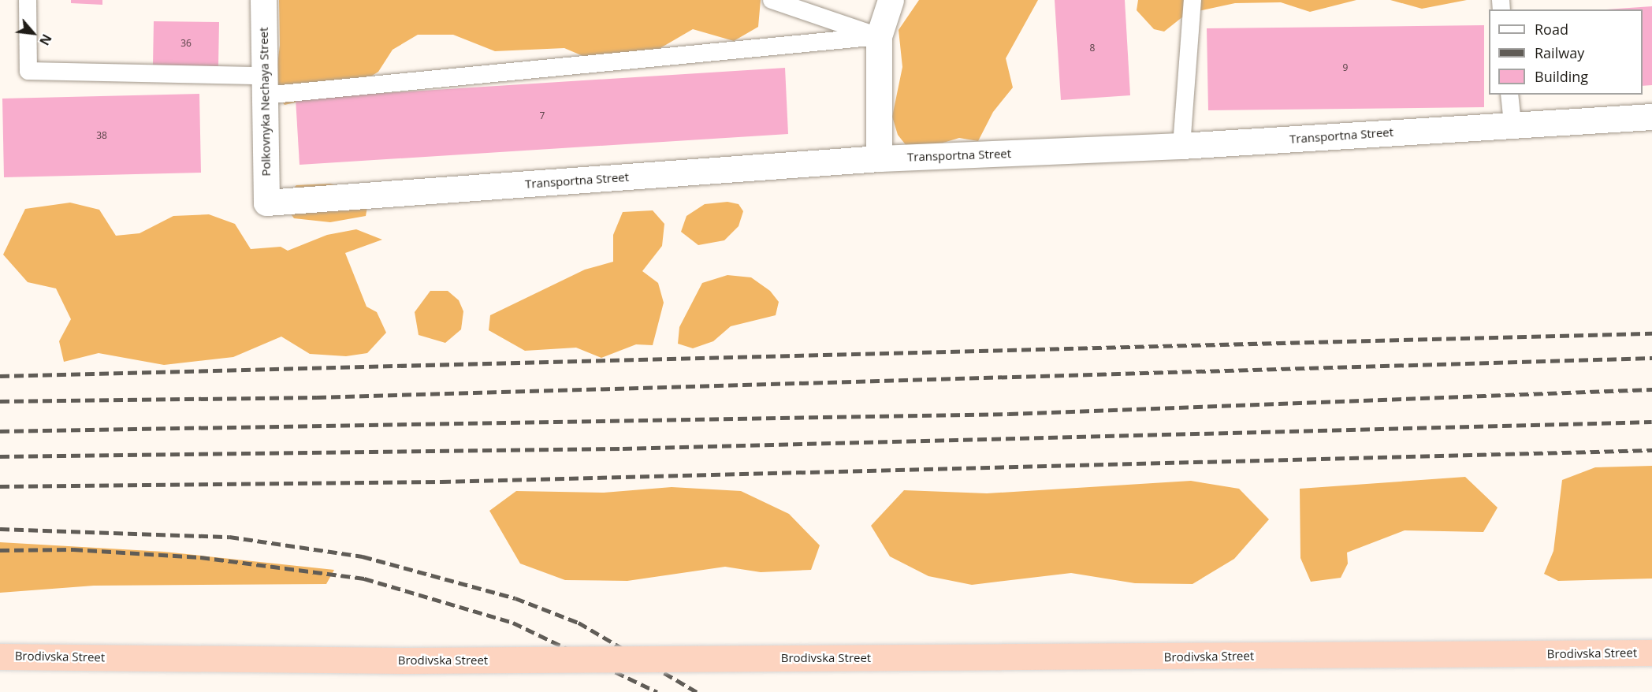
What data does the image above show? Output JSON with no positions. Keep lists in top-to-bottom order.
{
  "streets": {
    "main road": ["Brodivska Street"],
    "street": ["Polkovnyka Nechaya Street", "Transportna Street"]
  },
  "crossings": [
    ["Polkovnyka Nechaya Street", "Transportna Street"]
  ],
  "house_numbers": [
    "36",
    "8",
    "9",
    "7",
    "38"
  ],
  "legend": ["Road", "Railway", "Building"],
  "north": "bottom right"
}
